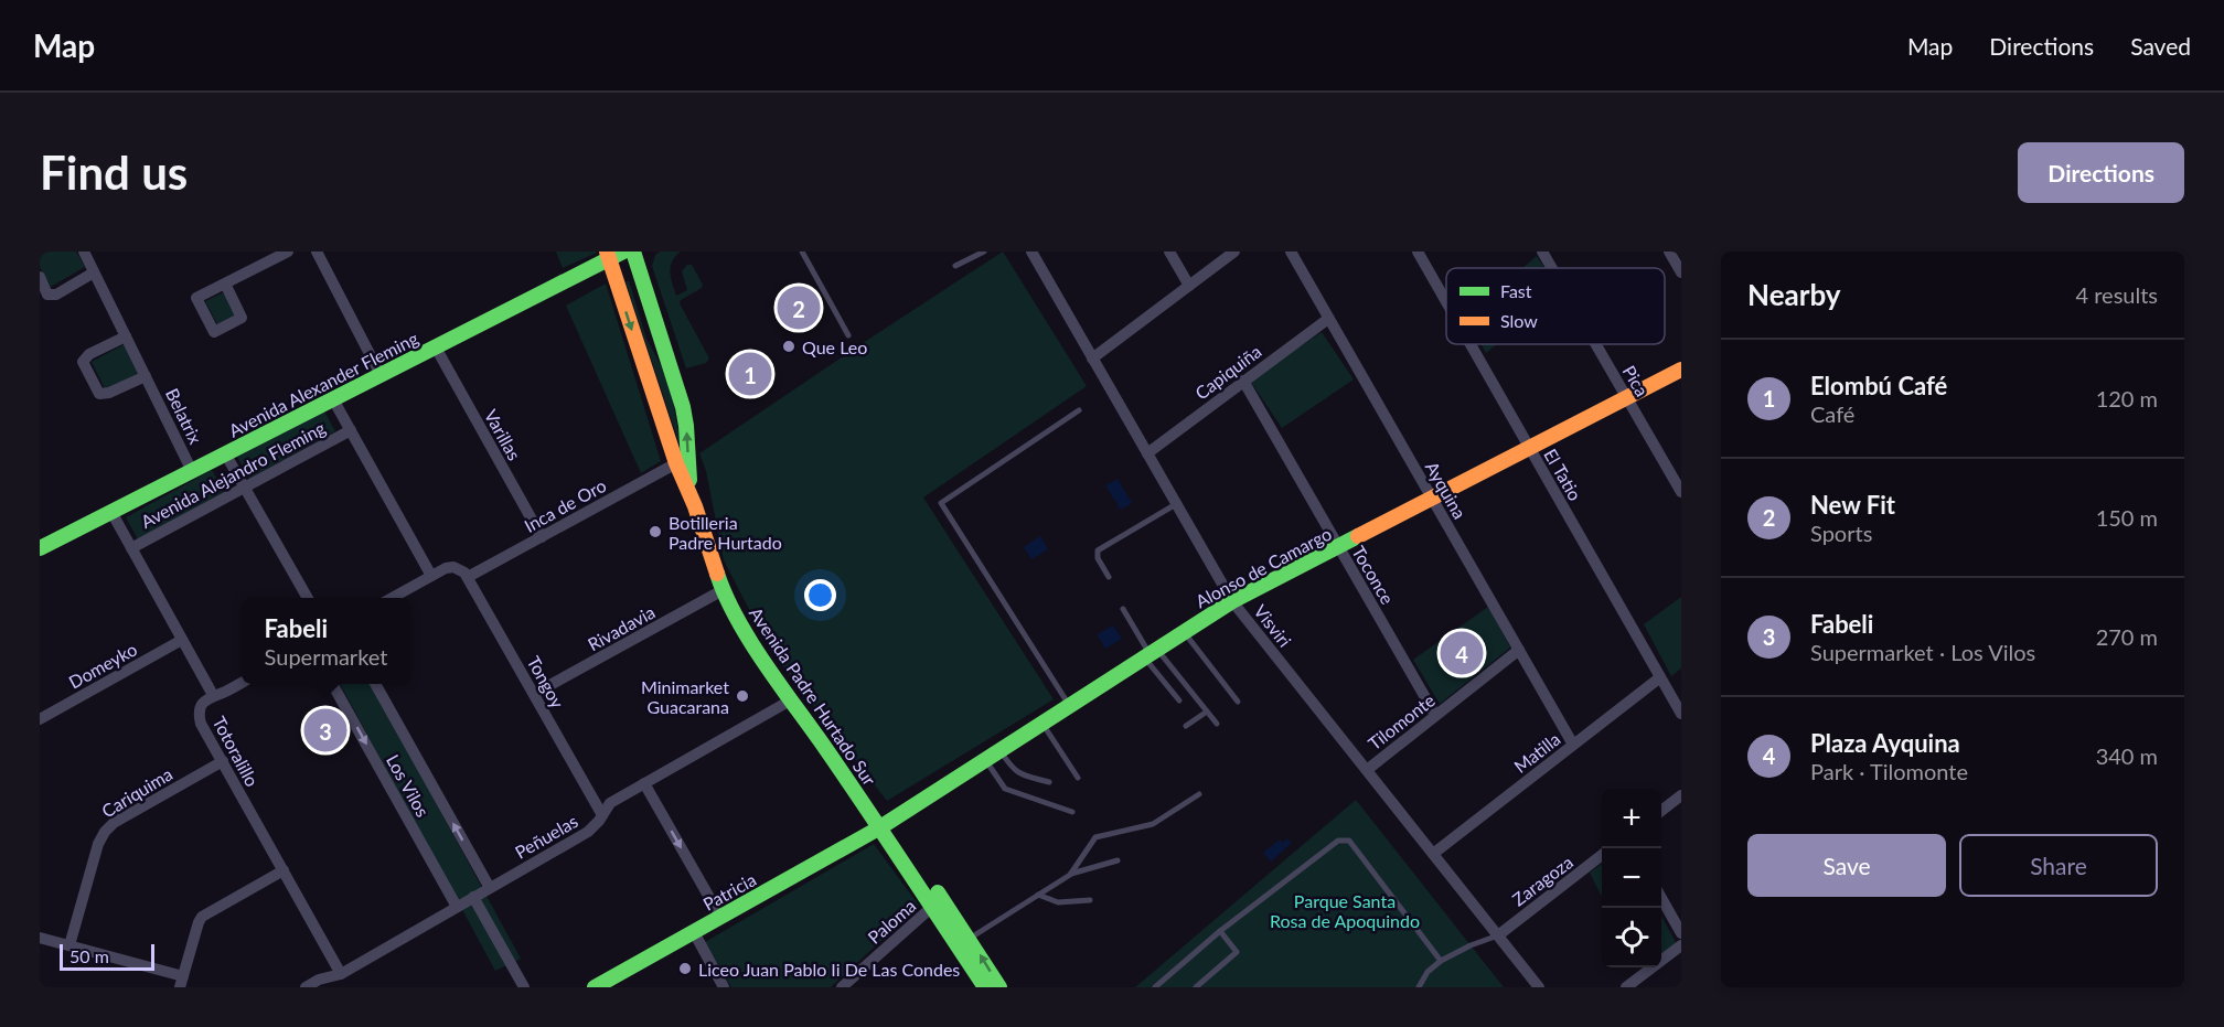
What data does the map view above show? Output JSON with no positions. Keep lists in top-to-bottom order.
{
  "streets": {
    "street": [
      "Capiquiña",
      "Pica",
      "Avenida Alexander Fleming",
      "Belatrix",
      "Varillas",
      "Avenida Alejandro Fleming",
      "El Tatio",
      "Ayquina",
      "Inca de Oro",
      "Alonso de Camargo",
      "Toconce",
      "Visviri",
      "Rivadavia",
      "Domeyko",
      "Tongoy",
      "Avenida Padre Hurtado Sur",
      "Tilomonte",
      "Totoralillo",
      "Matilla",
      "Los Vilos",
      "Cariquima",
      "Peñuelas",
      "Zaragoza",
      "Patricia",
      "Paloma"
    ]
  },
  "crossings": [
    ["Capiquiña", "Ayquina"],
    ["Capiquiña", "Toconce"],
    ["Capiquiña", "Visviri"],
    ["Pica", "Alonso de Camargo"],
    ["Avenida Alexander Fleming", "Belatrix"],
    ["Avenida Alexander Fleming", "Varillas"],
    ["Avenida Alexander Fleming", "Avenida Padre Hurtado Sur"],
    ["Avenida Alexander Fleming", "Totoralillo"],
    ["Varillas", "Inca de Oro"],
    ["Avenida Alejandro Fleming", "Totoralillo"],
    ["El Tatio", "Alonso de Camargo"],
    ["El Tatio", "Matilla"],
    ["Ayquina", "Alonso de Camargo"],
    ["Ayquina", "Tilomonte"],
    ["Ayquina", "Matilla"],
    ["Inca de Oro", "Tongoy"],
    ["Inca de Oro", "Avenida Padre Hurtado Sur"],
    ["Alonso de Camargo", "Toconce"],
    ["Alonso de Camargo", "Visviri"],
    ["Alonso de Camargo", "Avenida Padre Hurtado Sur"],
    ["Alonso de Camargo", "Patricia"],
    ["Toconce", "Tilomonte"],
    ["Visviri", "Tilomonte"],
    ["Visviri", "Matilla"],
    ["Visviri", "Zaragoza"],
    ["Rivadavia", "Tongoy"],
    ["Rivadavia", "Avenida Padre Hurtado Sur"],
    ["Domeyko", "Totoralillo"],
    ["Tongoy", "Peñuelas"],
    ["Avenida Padre Hurtado Sur", "Peñuelas"],
    ["Avenida Padre Hurtado Sur", "Patricia"],
    ["Avenida Padre Hurtado Sur", "Paloma"],
    ["Totoralillo", "Cariquima"],
    ["Totoralillo", "Peñuelas"],
    ["Los Vilos", "Peñuelas"]
  ],
  "parks": ["Parque Santa Rosa de Apoquindo"],
  "places": [
    "Que Leo",
    "Botilleria Padre Hurtado",
    "Minimarket Guacarana",
    "Liceo Juan Pablo Ii De Las Condes"
  ],
  "legend": ["Fast", "Slow"],
  "scale_bar": "50 m",
  "page": {
    "header": "Map",
    "nav": ["Map", "Directions", "Saved"],
    "buttons": [
      "Directions",
      ["Save", "Share"]
    ],
    "title": "Find us",
    "heading": ["Nearby", "4 results"],
    "pins": [
      "2",
      "1",
      "4",
      "3"
    ],
    "list": [
      {
        "mark": "1",
        "name": "Elombú Café",
        "note": "Café",
        "value": "120 m"
      },
      {
        "mark": "2",
        "name": "New Fit",
        "note": "Sports",
        "value": "150 m"
      },
      {
        "mark": "3",
        "name": "Fabeli",
        "note": "Supermarket · Los Vilos",
        "value": "270 m"
      },
      {
        "mark": "4",
        "name": "Plaza Ayquina",
        "note": "Park · Tilomonte",
        "value": "340 m"
      }
    ],
    "popup": ["Fabeli", "Supermarket"],
    "map_buttons": ["+", "−"],
    "scale": "50 m"
  }
}
